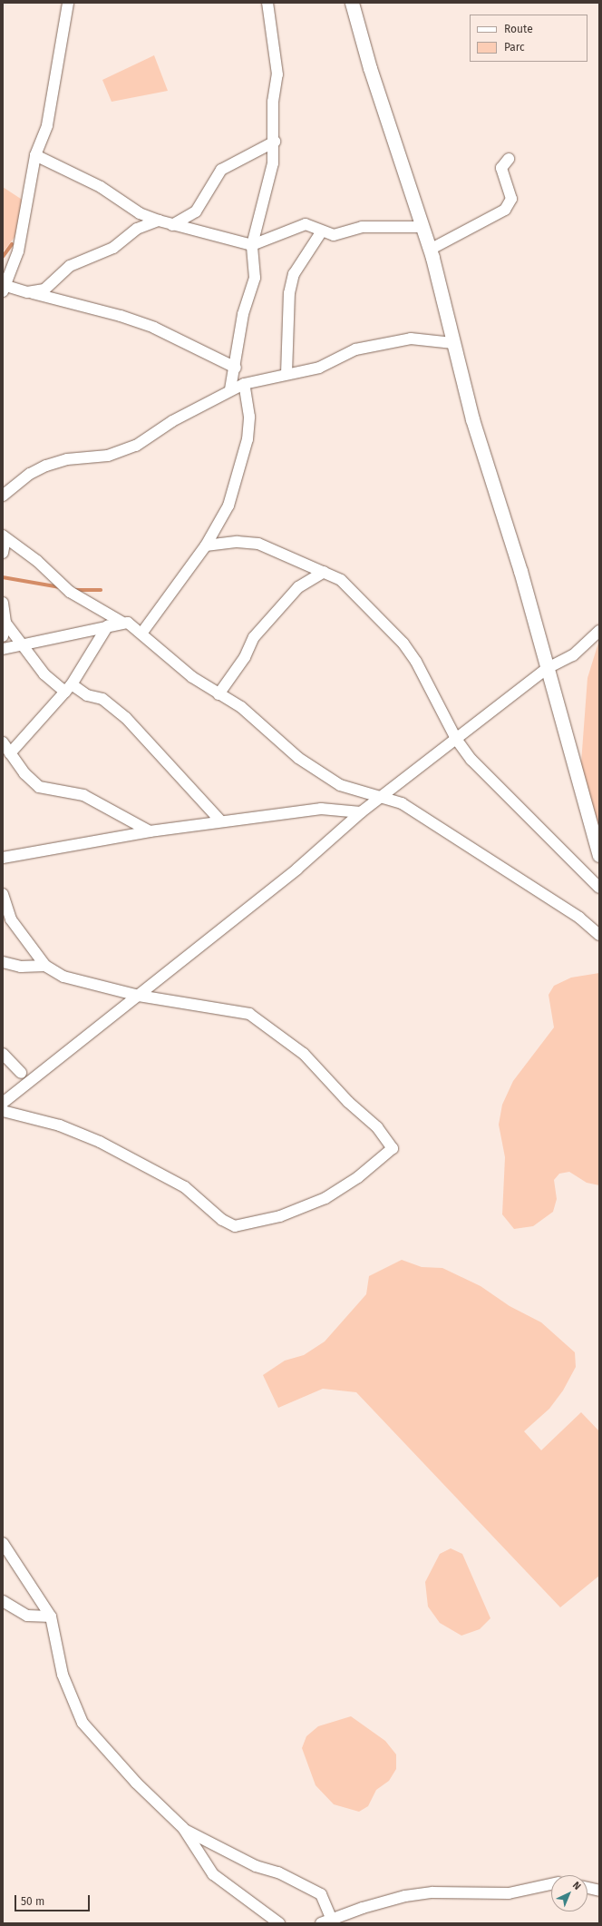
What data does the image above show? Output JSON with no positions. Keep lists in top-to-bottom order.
{
  "legend": ["Route", "Parc"],
  "scale_bar": "50 m",
  "north": "top right"
}
